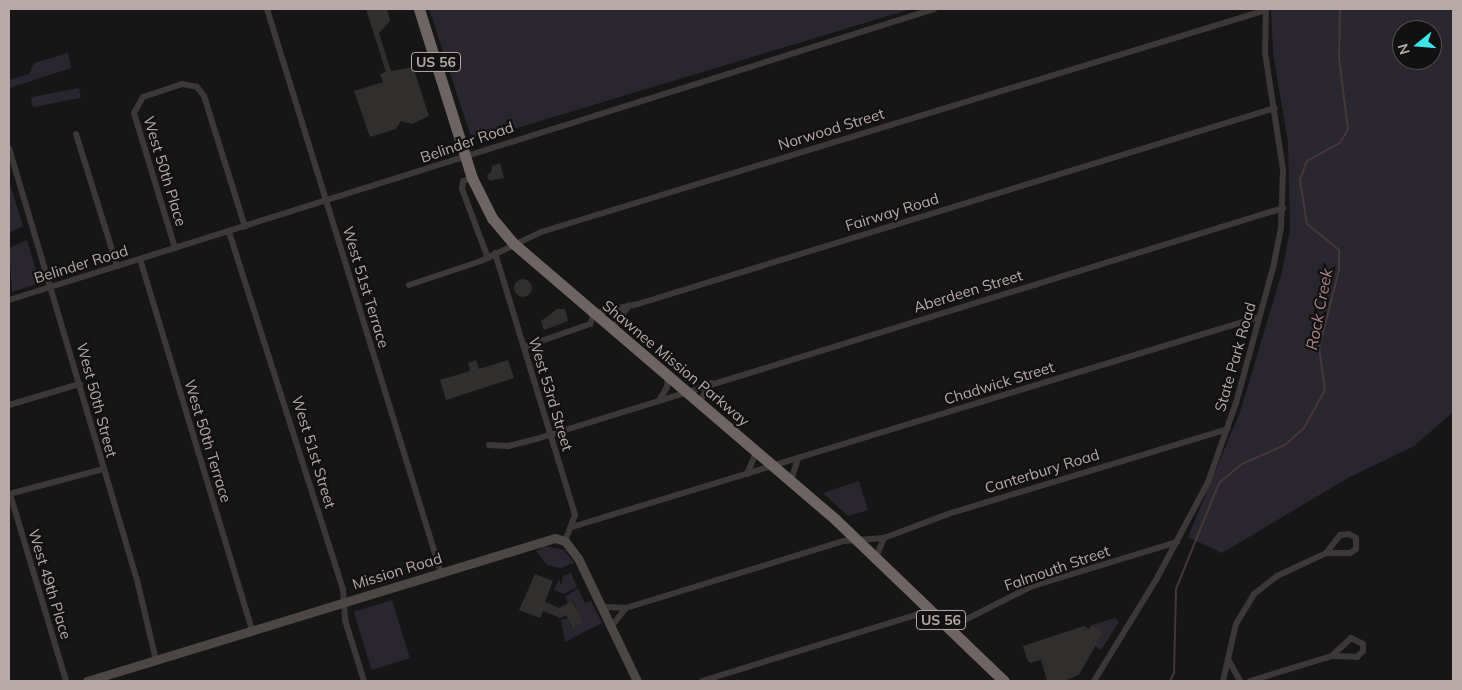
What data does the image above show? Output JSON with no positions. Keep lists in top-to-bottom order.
{
  "streets": {
    "highway": ["US 56", "Shawnee Mission Parkway"],
    "main road": ["Mission Road"],
    "street": [
      "Norwood Street",
      "Belinder Road",
      "West 50th Place",
      "Fairway Road",
      "West 51st Terrace",
      "Aberdeen Street",
      "State Park Road",
      "Chadwick Street",
      "West 53rd Street",
      "West 50th Street",
      "West 50th Terrace",
      "West 51st Street",
      "Canterbury Road",
      "Falmouth Street",
      "West 49th Place"
    ]
  },
  "crossings": [
    ["Norwood Street", "State Park Road"],
    ["Norwood Street", "Shawnee Mission Parkway"],
    ["Norwood Street", "West 53rd Street"],
    ["Belinder Road", "West 50th Place"],
    ["Belinder Road", "West 51st Terrace"],
    ["Belinder Road", "Shawnee Mission Parkway"],
    ["Belinder Road", "West 50th Street"],
    ["Belinder Road", "West 50th Terrace"],
    ["Belinder Road", "West 51st Street"],
    ["Fairway Road", "State Park Road"],
    ["Fairway Road", "Shawnee Mission Parkway"],
    ["Fairway Road", "West 53rd Street"],
    ["West 51st Terrace", "Mission Road"],
    ["Aberdeen Street", "State Park Road"],
    ["Aberdeen Street", "Shawnee Mission Parkway"],
    ["Aberdeen Street", "West 53rd Street"],
    ["State Park Road", "Chadwick Street"],
    ["State Park Road", "Canterbury Road"],
    ["State Park Road", "Falmouth Street"],
    ["Shawnee Mission Parkway", "Chadwick Street"],
    ["Shawnee Mission Parkway", "Canterbury Road"],
    ["Shawnee Mission Parkway", "Falmouth Street"],
    ["Chadwick Street", "West 53rd Street"],
    ["West 53rd Street", "Mission Road"],
    ["West 50th Street", "Mission Road"],
    ["West 50th Terrace", "Mission Road"],
    ["West 51st Street", "Mission Road"]
  ],
  "water": ["Rock Creek"],
  "north": "left"
}
